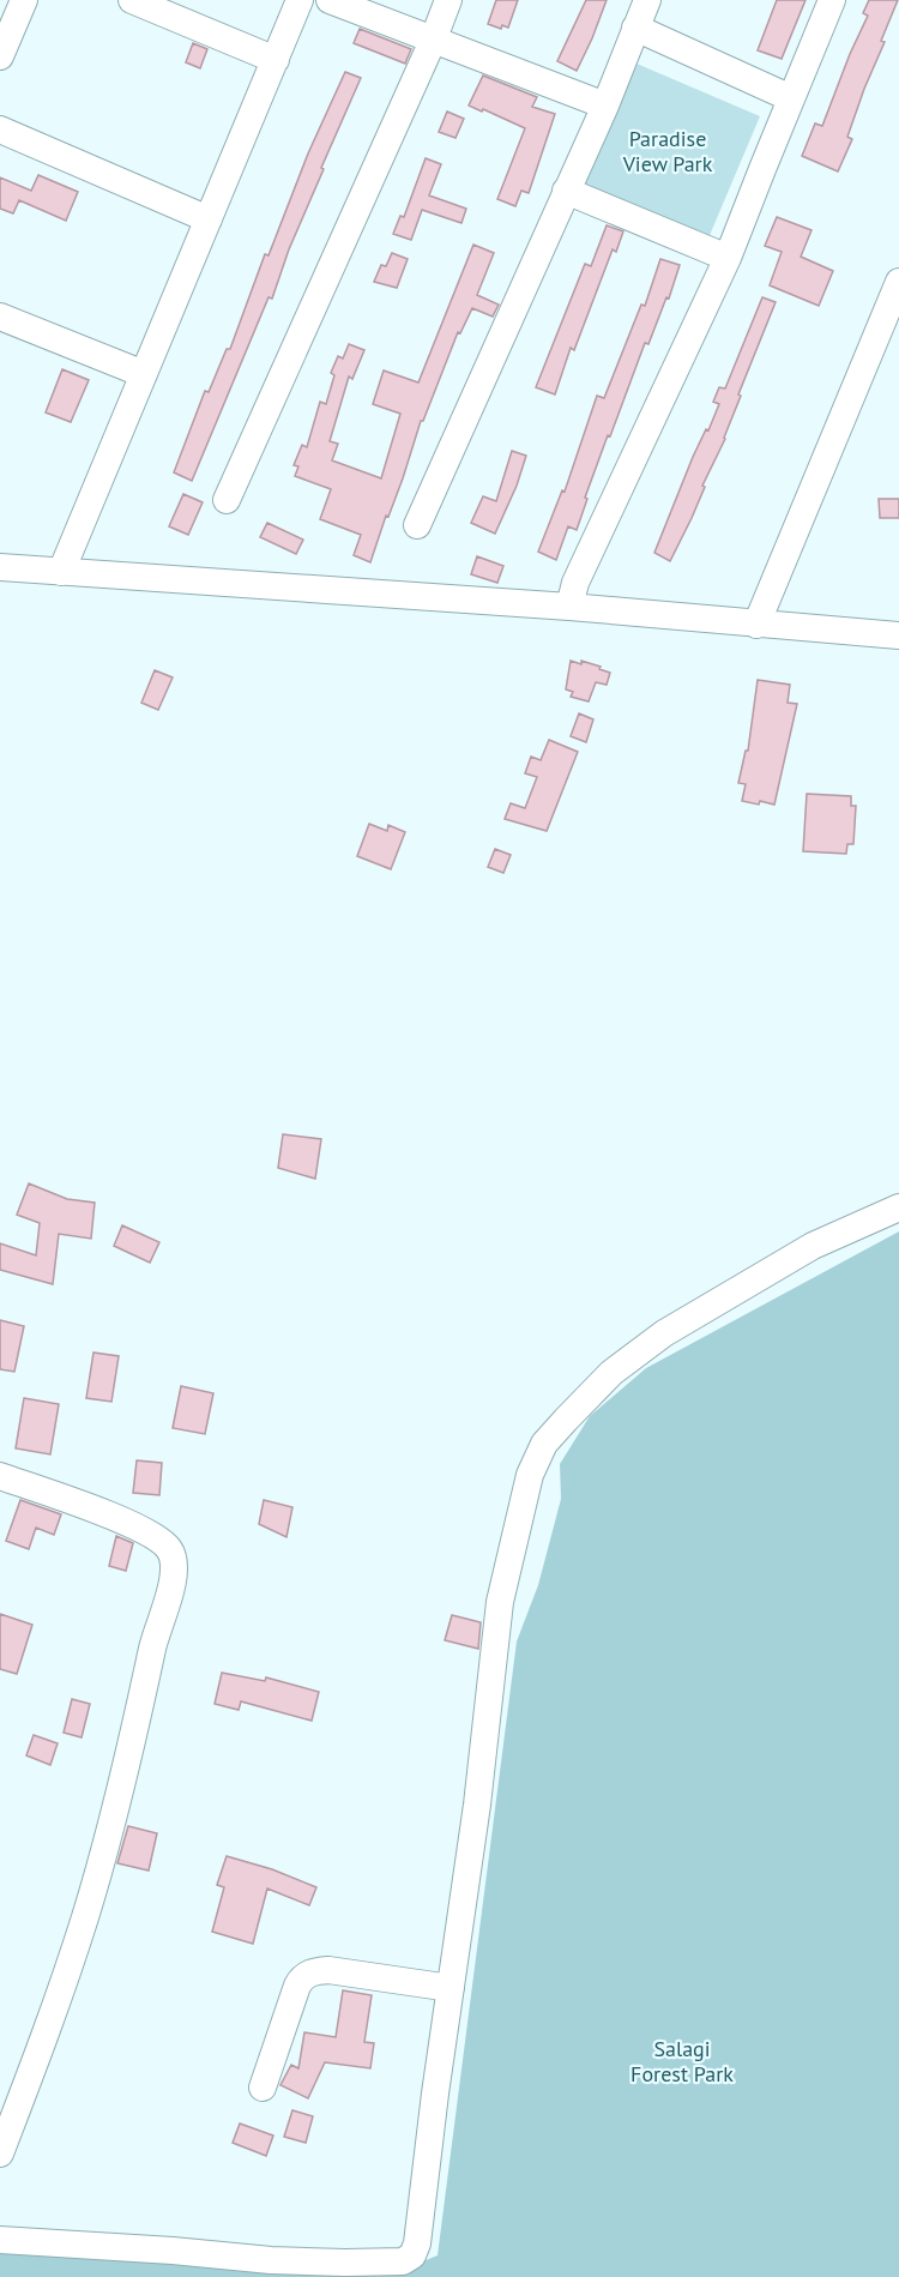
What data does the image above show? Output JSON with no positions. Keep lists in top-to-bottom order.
{
  "parks": ["Paradise View Park", "Salagi Forest Park"]
}
